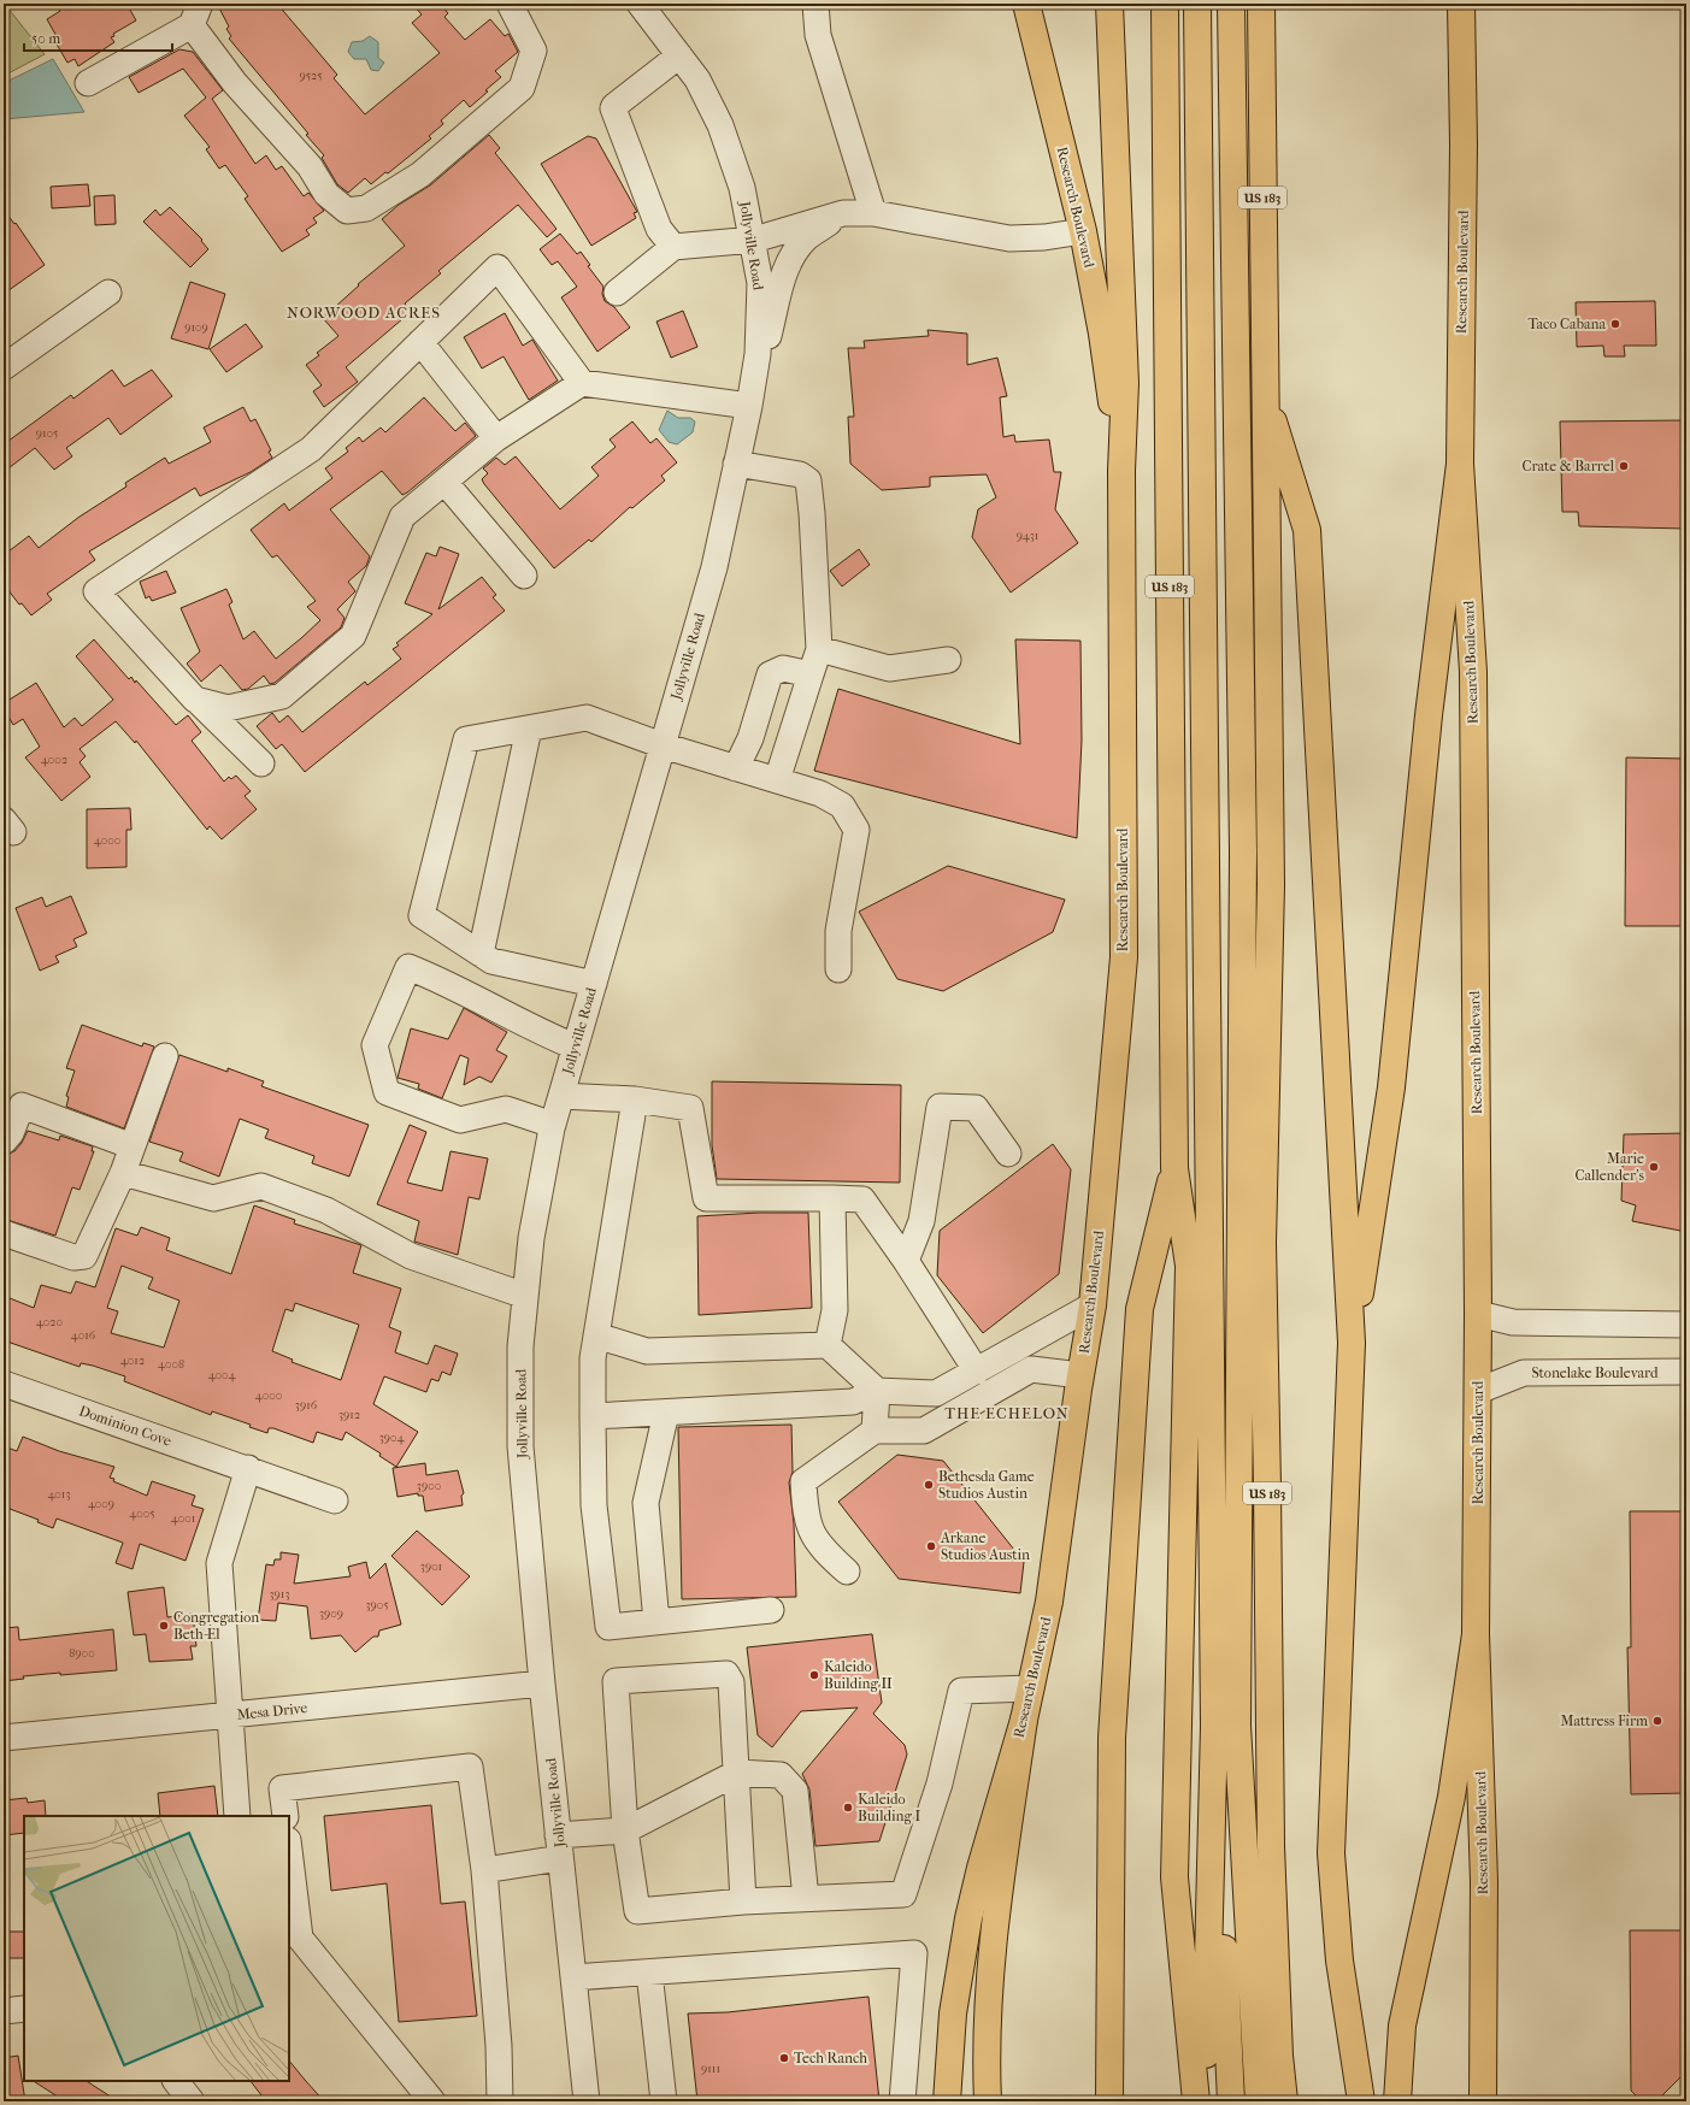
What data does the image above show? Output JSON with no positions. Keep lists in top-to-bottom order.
{
  "streets": {
    "main road": ["US 183", "Research Boulevard"],
    "street": [
      "Jollyville Road",
      "Stonelake Boulevard",
      "Dominion Cove",
      "Mesa Drive"
    ]
  },
  "crossings": [
    ["Research Boulevard", "Stonelake Boulevard"],
    ["Jollyville Road", "Mesa Drive"]
  ],
  "districts": ["NORWOOD ACRES", "THE ECHELON"],
  "places": [
    "Taco Cabana",
    "Crate & Barrel",
    "Marie Callender's",
    "Bethesda Game Studios Austin",
    "Arkane Studios Austin",
    "Congregation Beth-El",
    "Kaleido Building II",
    "Mattress Firm",
    "Kaleido Building I",
    "Tech Ranch"
  ],
  "house_numbers": [
    "9525",
    "9109",
    "9105",
    "9431",
    "4002",
    "4000",
    "4020",
    "4016",
    "4012",
    "4008",
    "4004",
    "4000",
    "3916",
    "3912",
    "3904",
    "3900",
    "4013",
    "4009",
    "4005",
    "4001",
    "3901",
    "3913",
    "3905",
    "3909",
    "8900",
    "9111"
  ],
  "scale_bar": "50 m"
}
